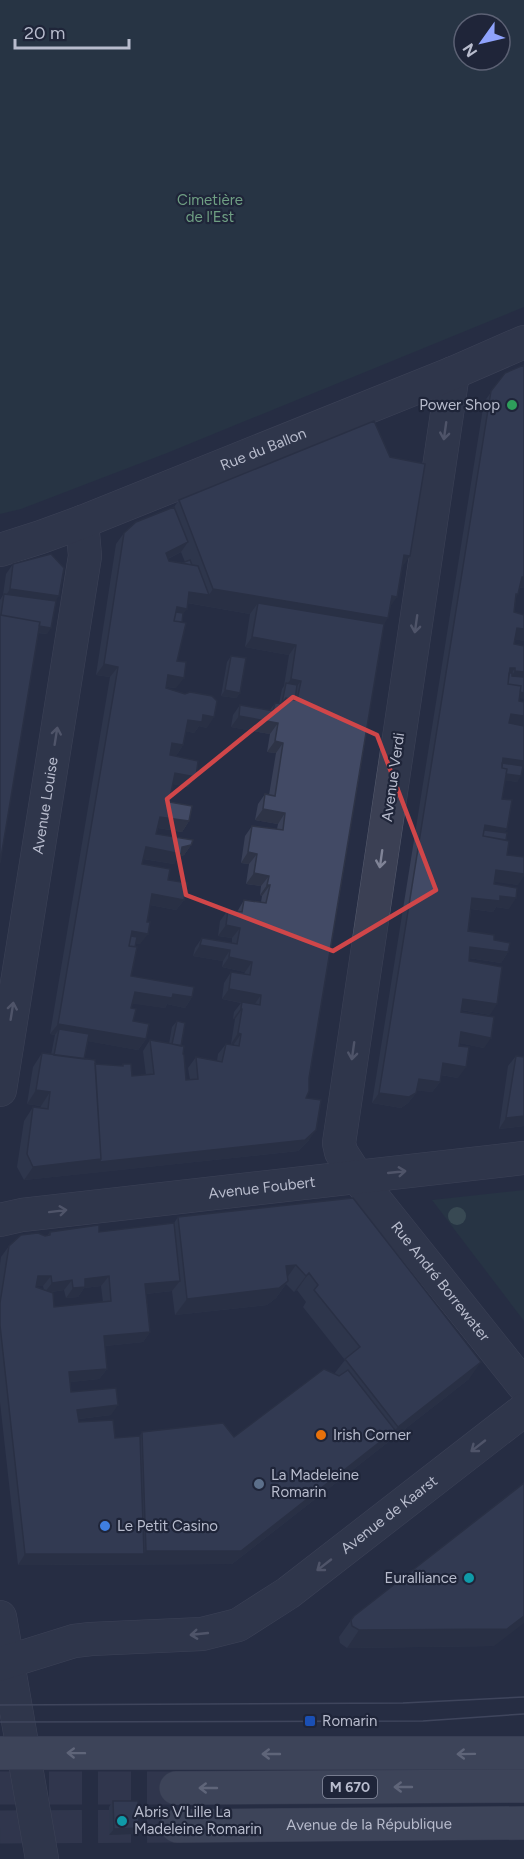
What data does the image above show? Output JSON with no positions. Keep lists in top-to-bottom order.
{
  "streets": {
    "main road": ["M 670", "Avenue de la République"],
    "street": [
      "Rue du Ballon",
      "Avenue Verdi",
      "Avenue Louise",
      "Avenue Foubert",
      "Rue André Borrewater",
      "Avenue de Kaarst"
    ]
  },
  "crossings": [
    ["Rue du Ballon", "Avenue Verdi"],
    ["Rue du Ballon", "Avenue Louise"],
    ["Avenue Verdi", "Avenue Foubert"],
    ["Avenue Verdi", "Rue André Borrewater"],
    ["Avenue Foubert", "Rue André Borrewater"]
  ],
  "one_way": [
    "Avenue Verdi",
    "Avenue Louise",
    "Avenue Foubert",
    "Avenue de Kaarst"
  ],
  "parks": ["Cimetière de l'Est"],
  "places": {
    "other": [
      "Power Shop",
      "Irish Corner",
      "La Madeleine Romarin",
      "Le Petit Casino",
      "Euralliance",
      "Abris V'Lille La Madeleine Romarin"
    ],
    "transit": ["Romarin"]
  },
  "scale_bar": "20 m",
  "north": "bottom left"
}
